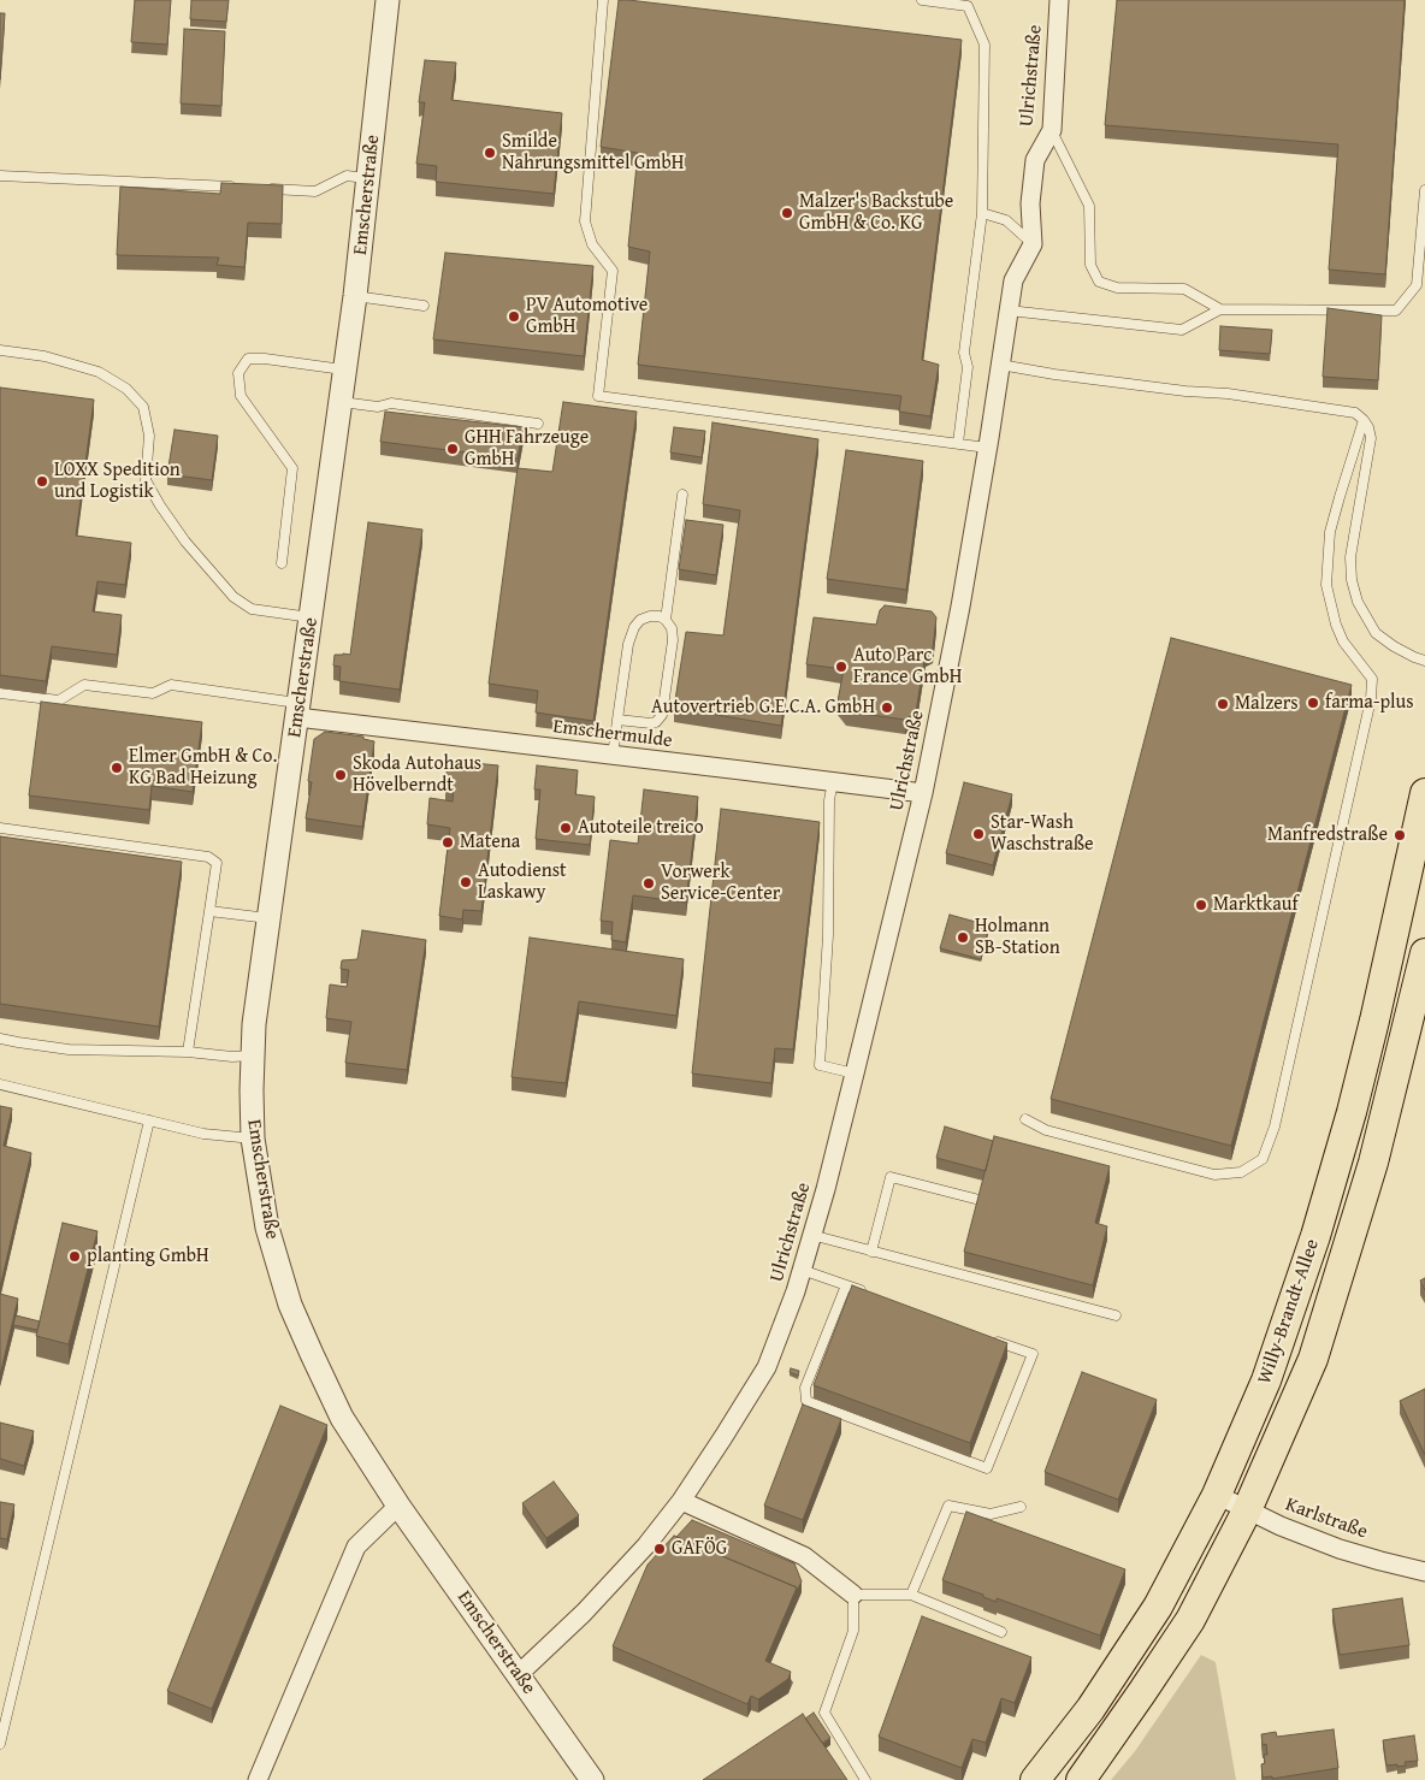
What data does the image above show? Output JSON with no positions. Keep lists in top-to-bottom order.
{
  "streets": {
    "main road": ["Willy-Brandt-Allee"],
    "street": [
      "Ulrichstraße",
      "Emscherstraße",
      "Emschermulde",
      "Karlstraße"
    ]
  },
  "crossings": [
    ["Ulrichstraße", "Emscherstraße"],
    ["Ulrichstraße", "Emschermulde"],
    ["Emscherstraße", "Emschermulde"],
    ["Willy-Brandt-Allee", "Karlstraße"]
  ],
  "places": [
    "Smilde Nahrungsmittel GmbH",
    "Malzer's Backstube GmbH & Co. KG",
    "PV Automotive GmbH",
    "GHH Fahrzeuge GmbH",
    "LOXX Spedition und Logistik",
    "Auto Parc France GmbH",
    "farma-plus",
    "Malzers",
    "Autovertrieb G.E.C.A. GmbH",
    "Elmer GmbH & Co. KG Bad Heizung",
    "Skoda Autohaus Hövelberndt",
    "Autoteile treico",
    "Star-Wash Waschstraße",
    "Manfredstraße",
    "Matena",
    "Autodienst Laskawy",
    "Vorwerk Service-Center",
    "Marktkauf",
    "Holmann SB-Station",
    "planting GmbH",
    "GAFÖG"
  ]
}
